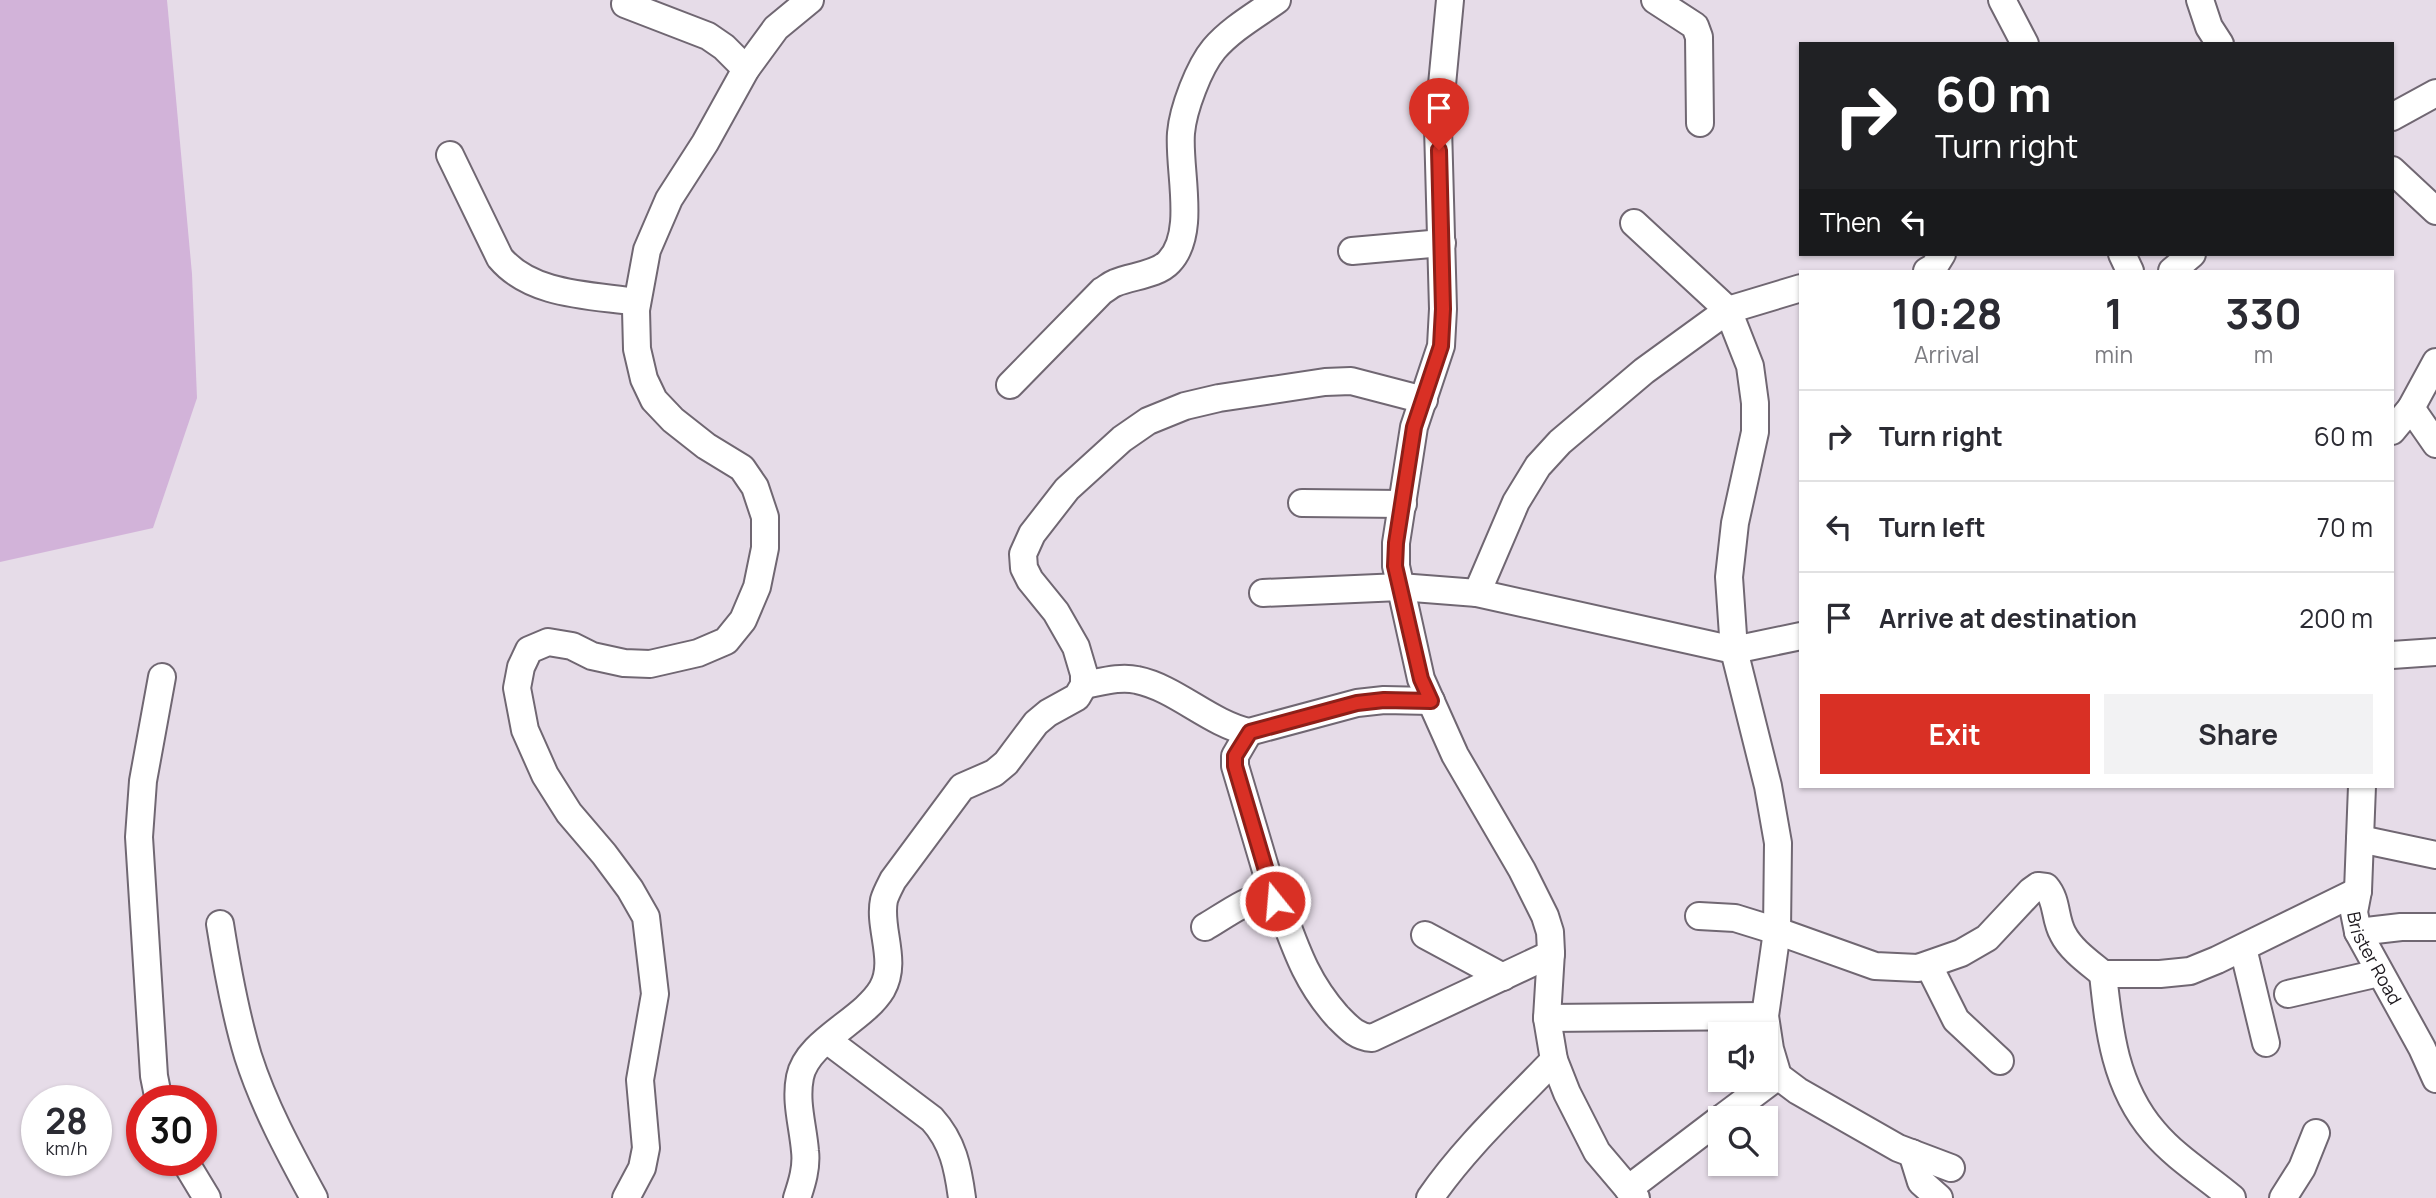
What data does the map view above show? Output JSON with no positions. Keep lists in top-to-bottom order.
{
  "streets": {
    "street": ["Brister Road"]
  },
  "page": {
    "turn": ["60 m", "Turn right"],
    "then": "Then",
    "eta": [
      "10:28",
      "Arrival",
      "1",
      "min",
      "330",
      "m"
    ],
    "list": [
      {
        "name": "Turn right",
        "value": "60 m"
      },
      {
        "name": "Turn left",
        "value": "70 m"
      },
      {
        "name": "Arrive at destination",
        "value": "200 m"
      }
    ],
    "buttons": ["Exit", "Share"],
    "speed": "28 km/h",
    "limit": "30"
  }
}
